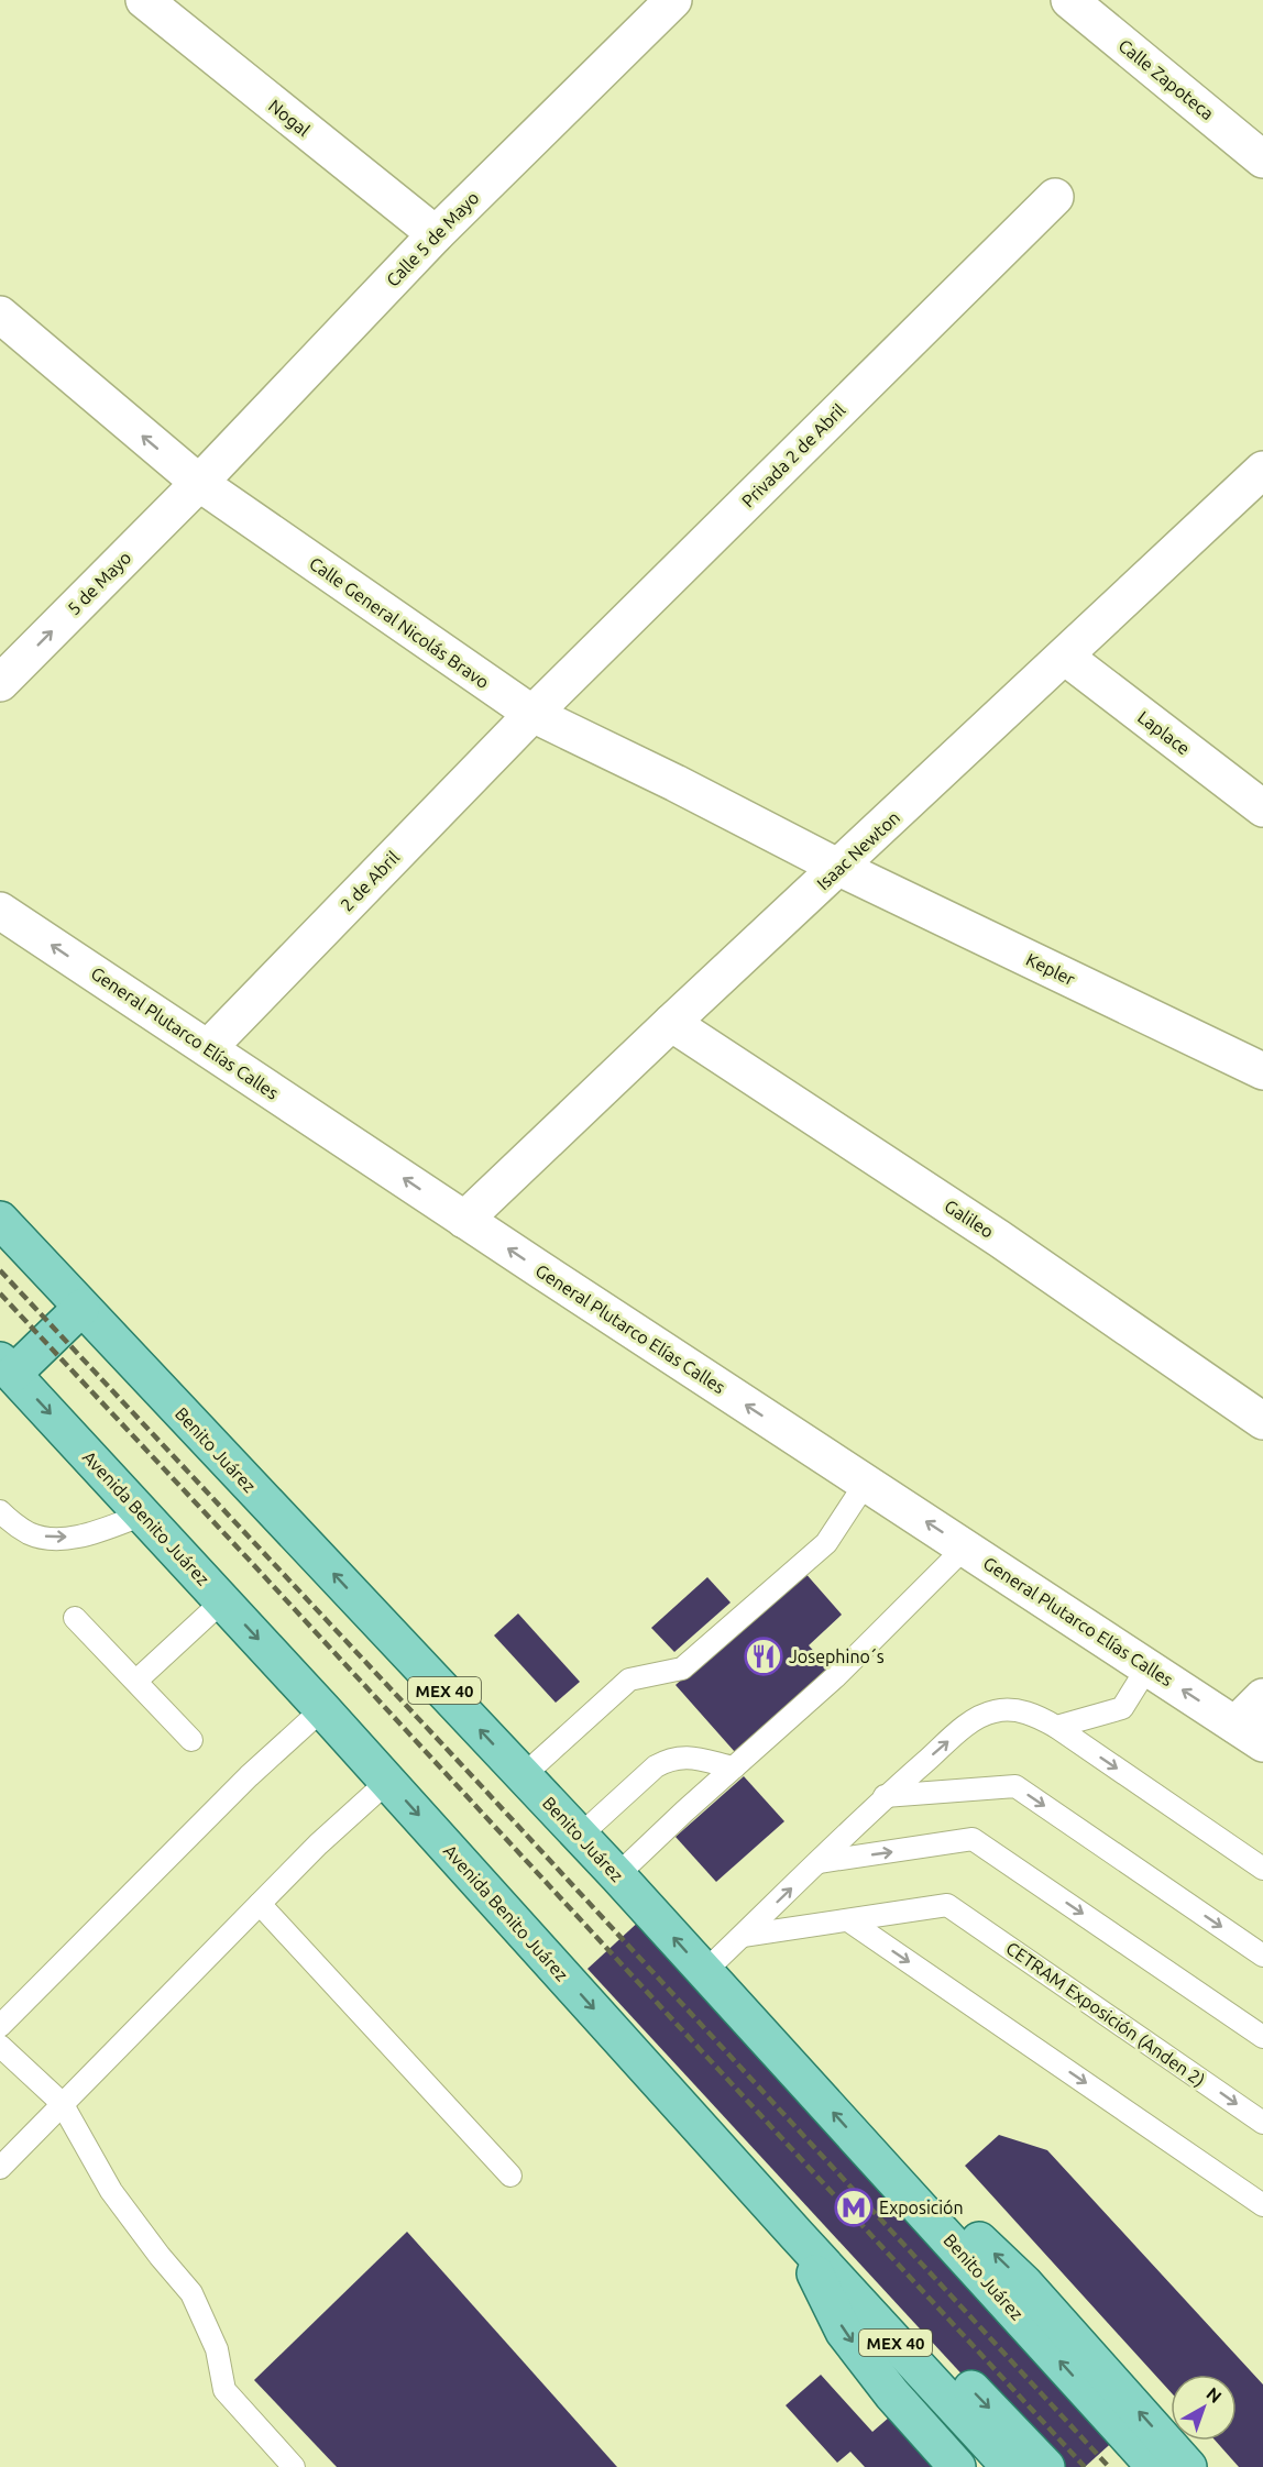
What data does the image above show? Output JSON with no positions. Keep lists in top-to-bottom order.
{
  "streets": {
    "main road": ["Benito Juárez", "Avenida Benito Juárez", "MEX 40"],
    "street": [
      "Calle Zapoteca",
      "Nogal",
      "Calle 5 de Mayo",
      "Privada 2 de Abril",
      "5 de Mayo",
      "Calle General Nicolás Bravo",
      "Laplace",
      "Isaac Newton",
      "2 de Abril",
      "Kepler",
      "General Plutarco Elías Calles",
      "Galileo"
    ],
    "lane": ["CETRAM Exposición (Anden 2)"]
  },
  "crossings": [
    ["Nogal", "Calle 5 de Mayo"],
    ["Calle 5 de Mayo", "5 de Mayo"],
    ["Calle 5 de Mayo", "Calle General Nicolás Bravo"],
    ["Privada 2 de Abril", "Calle General Nicolás Bravo"],
    ["Privada 2 de Abril", "2 de Abril"],
    ["5 de Mayo", "Calle General Nicolás Bravo"],
    ["Calle General Nicolás Bravo", "Isaac Newton"],
    ["Calle General Nicolás Bravo", "2 de Abril"],
    ["Calle General Nicolás Bravo", "Kepler"],
    ["Laplace", "Isaac Newton"],
    ["Isaac Newton", "Kepler"],
    ["Isaac Newton", "General Plutarco Elías Calles"],
    ["Isaac Newton", "Galileo"],
    ["2 de Abril", "General Plutarco Elías Calles"]
  ],
  "one_way": ["5 de Mayo", "General Plutarco Elías Calles", "Avenida Benito Juárez"],
  "places": {
    "restaurant": ["Josephino´s"],
    "metro station": ["Exposición"]
  },
  "north": "top right"
}
